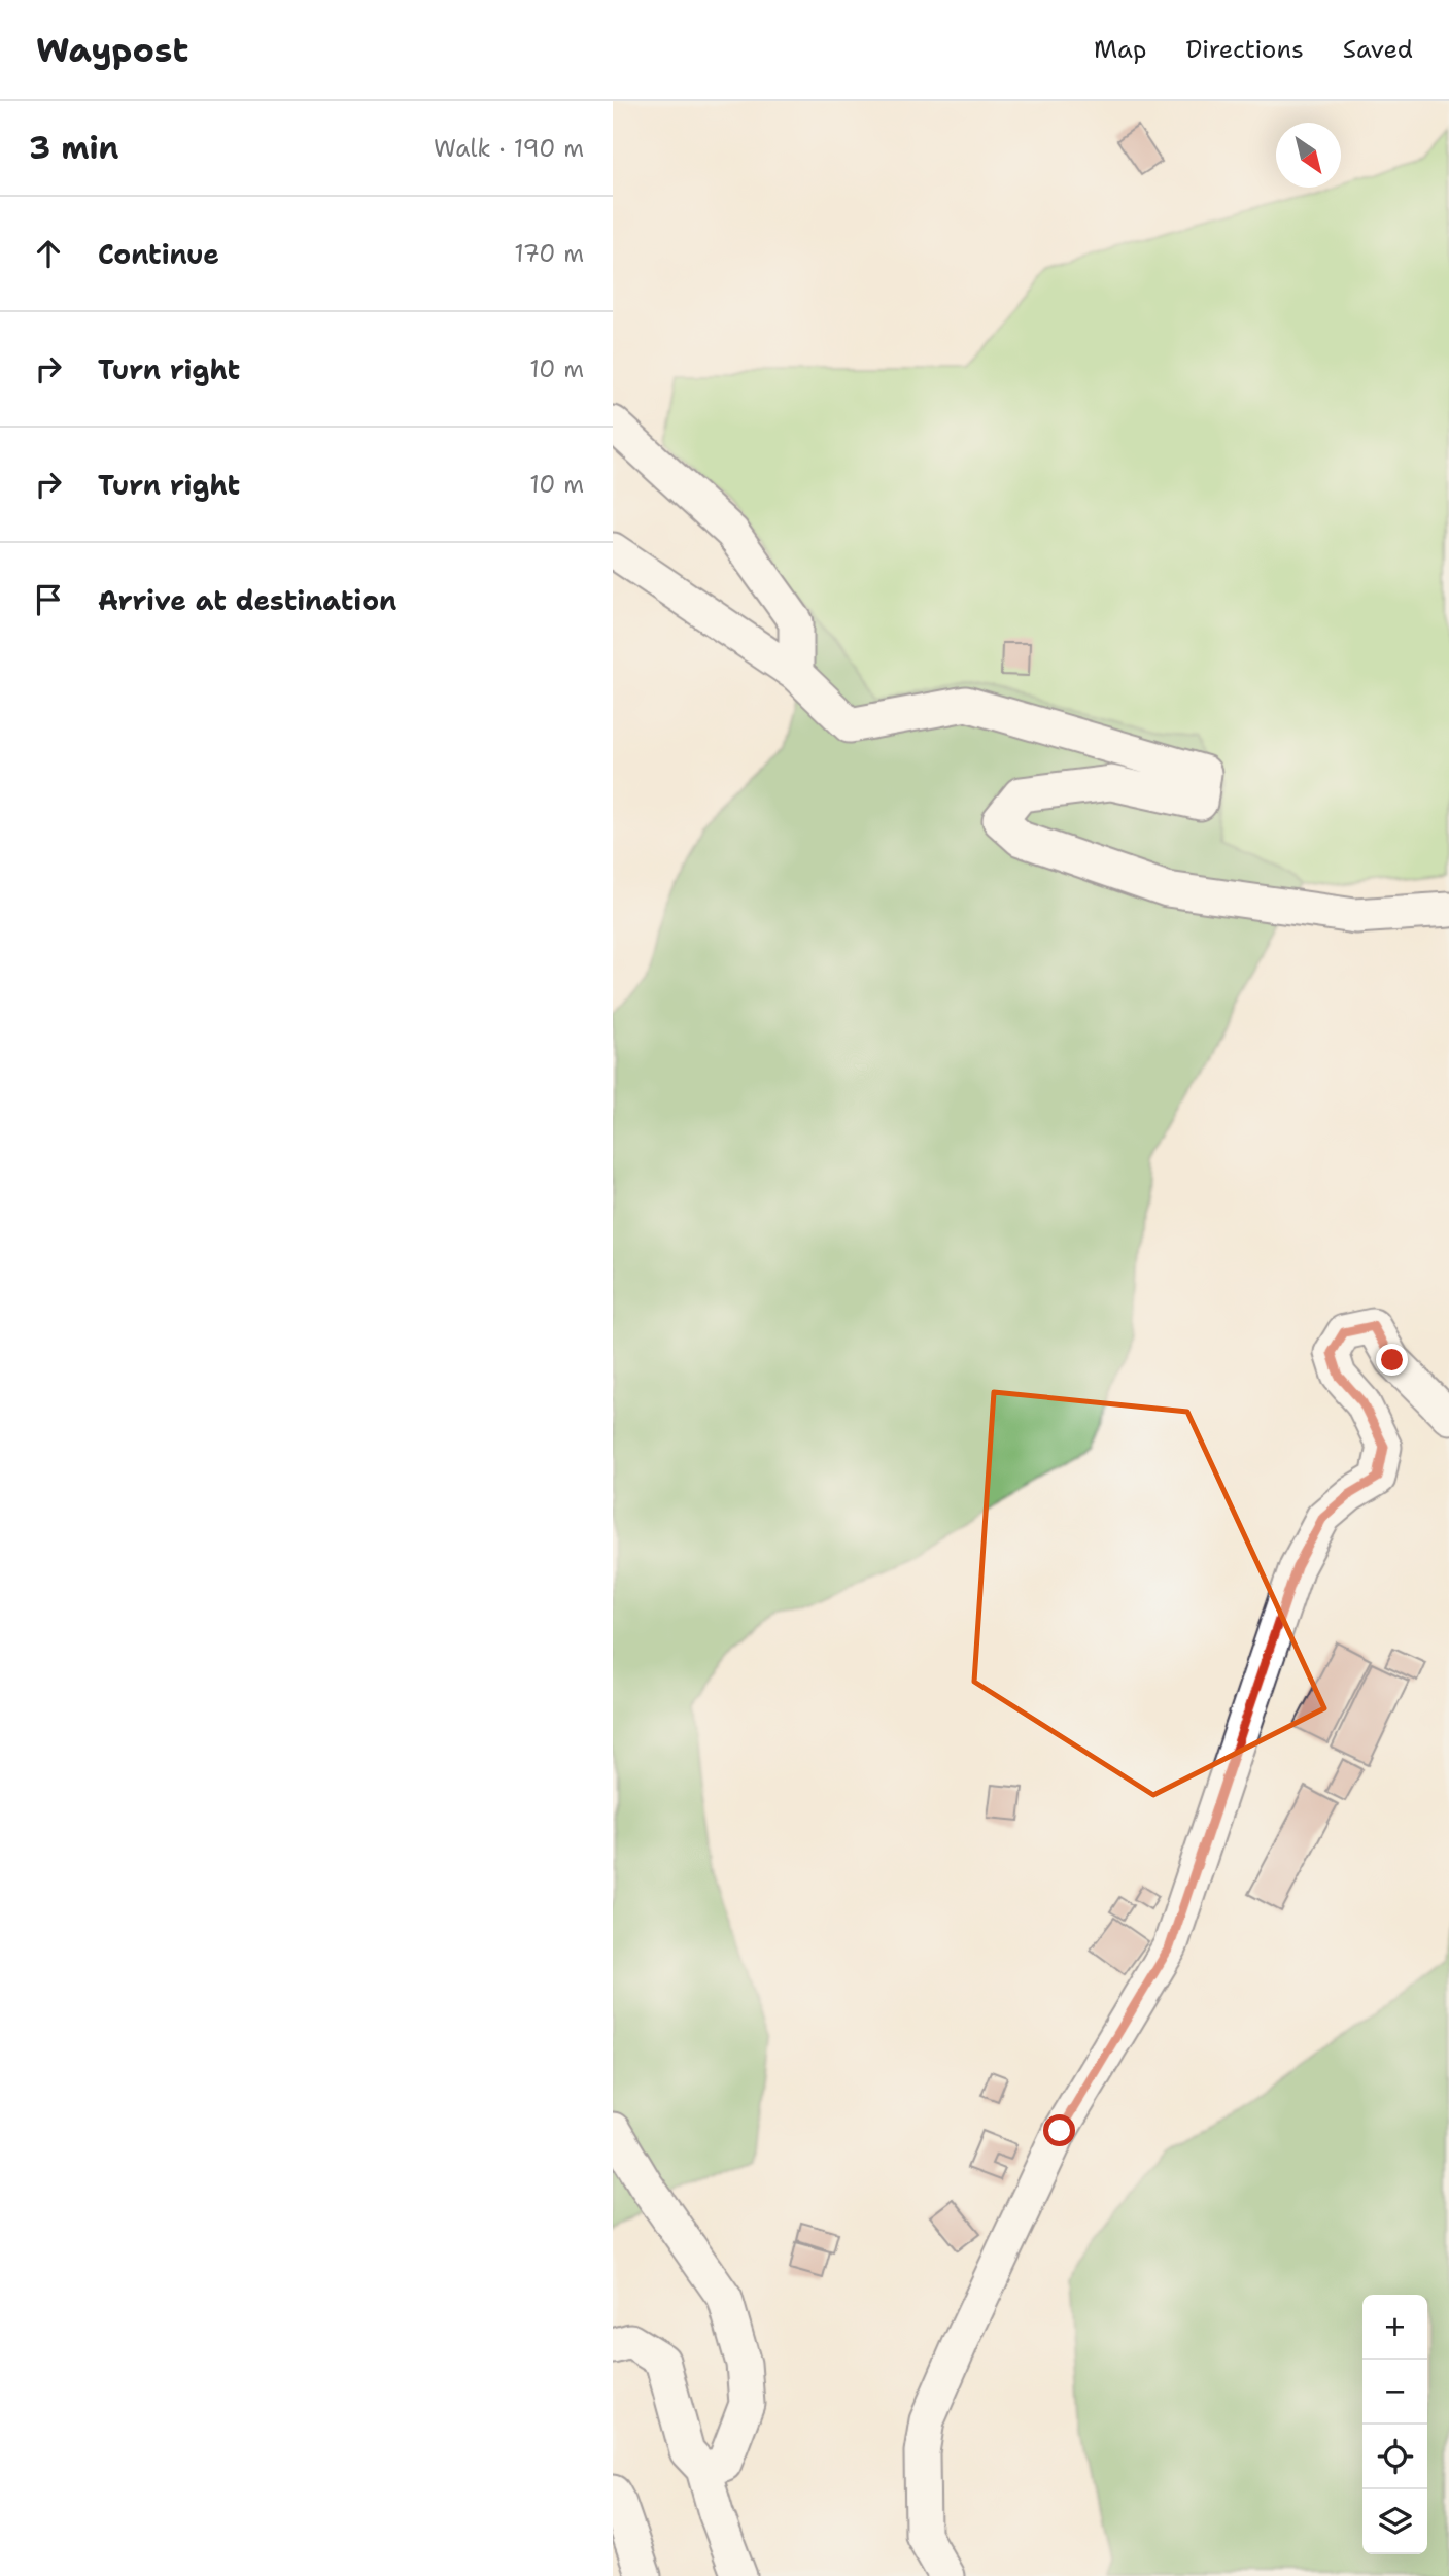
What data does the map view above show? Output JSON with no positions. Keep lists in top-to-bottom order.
{
  "north": "bottom right",
  "page": {
    "header": "Waypost",
    "nav": ["Map", "Directions", "Saved"],
    "heading": ["3 min", "Walk · 190 m"],
    "list": [
      ["Continue", "170 m"],
      ["Turn right", "10 m"],
      ["Turn right", "10 m"],
      "Arrive at destination"
    ],
    "map_buttons": ["+", "−"]
  }
}
